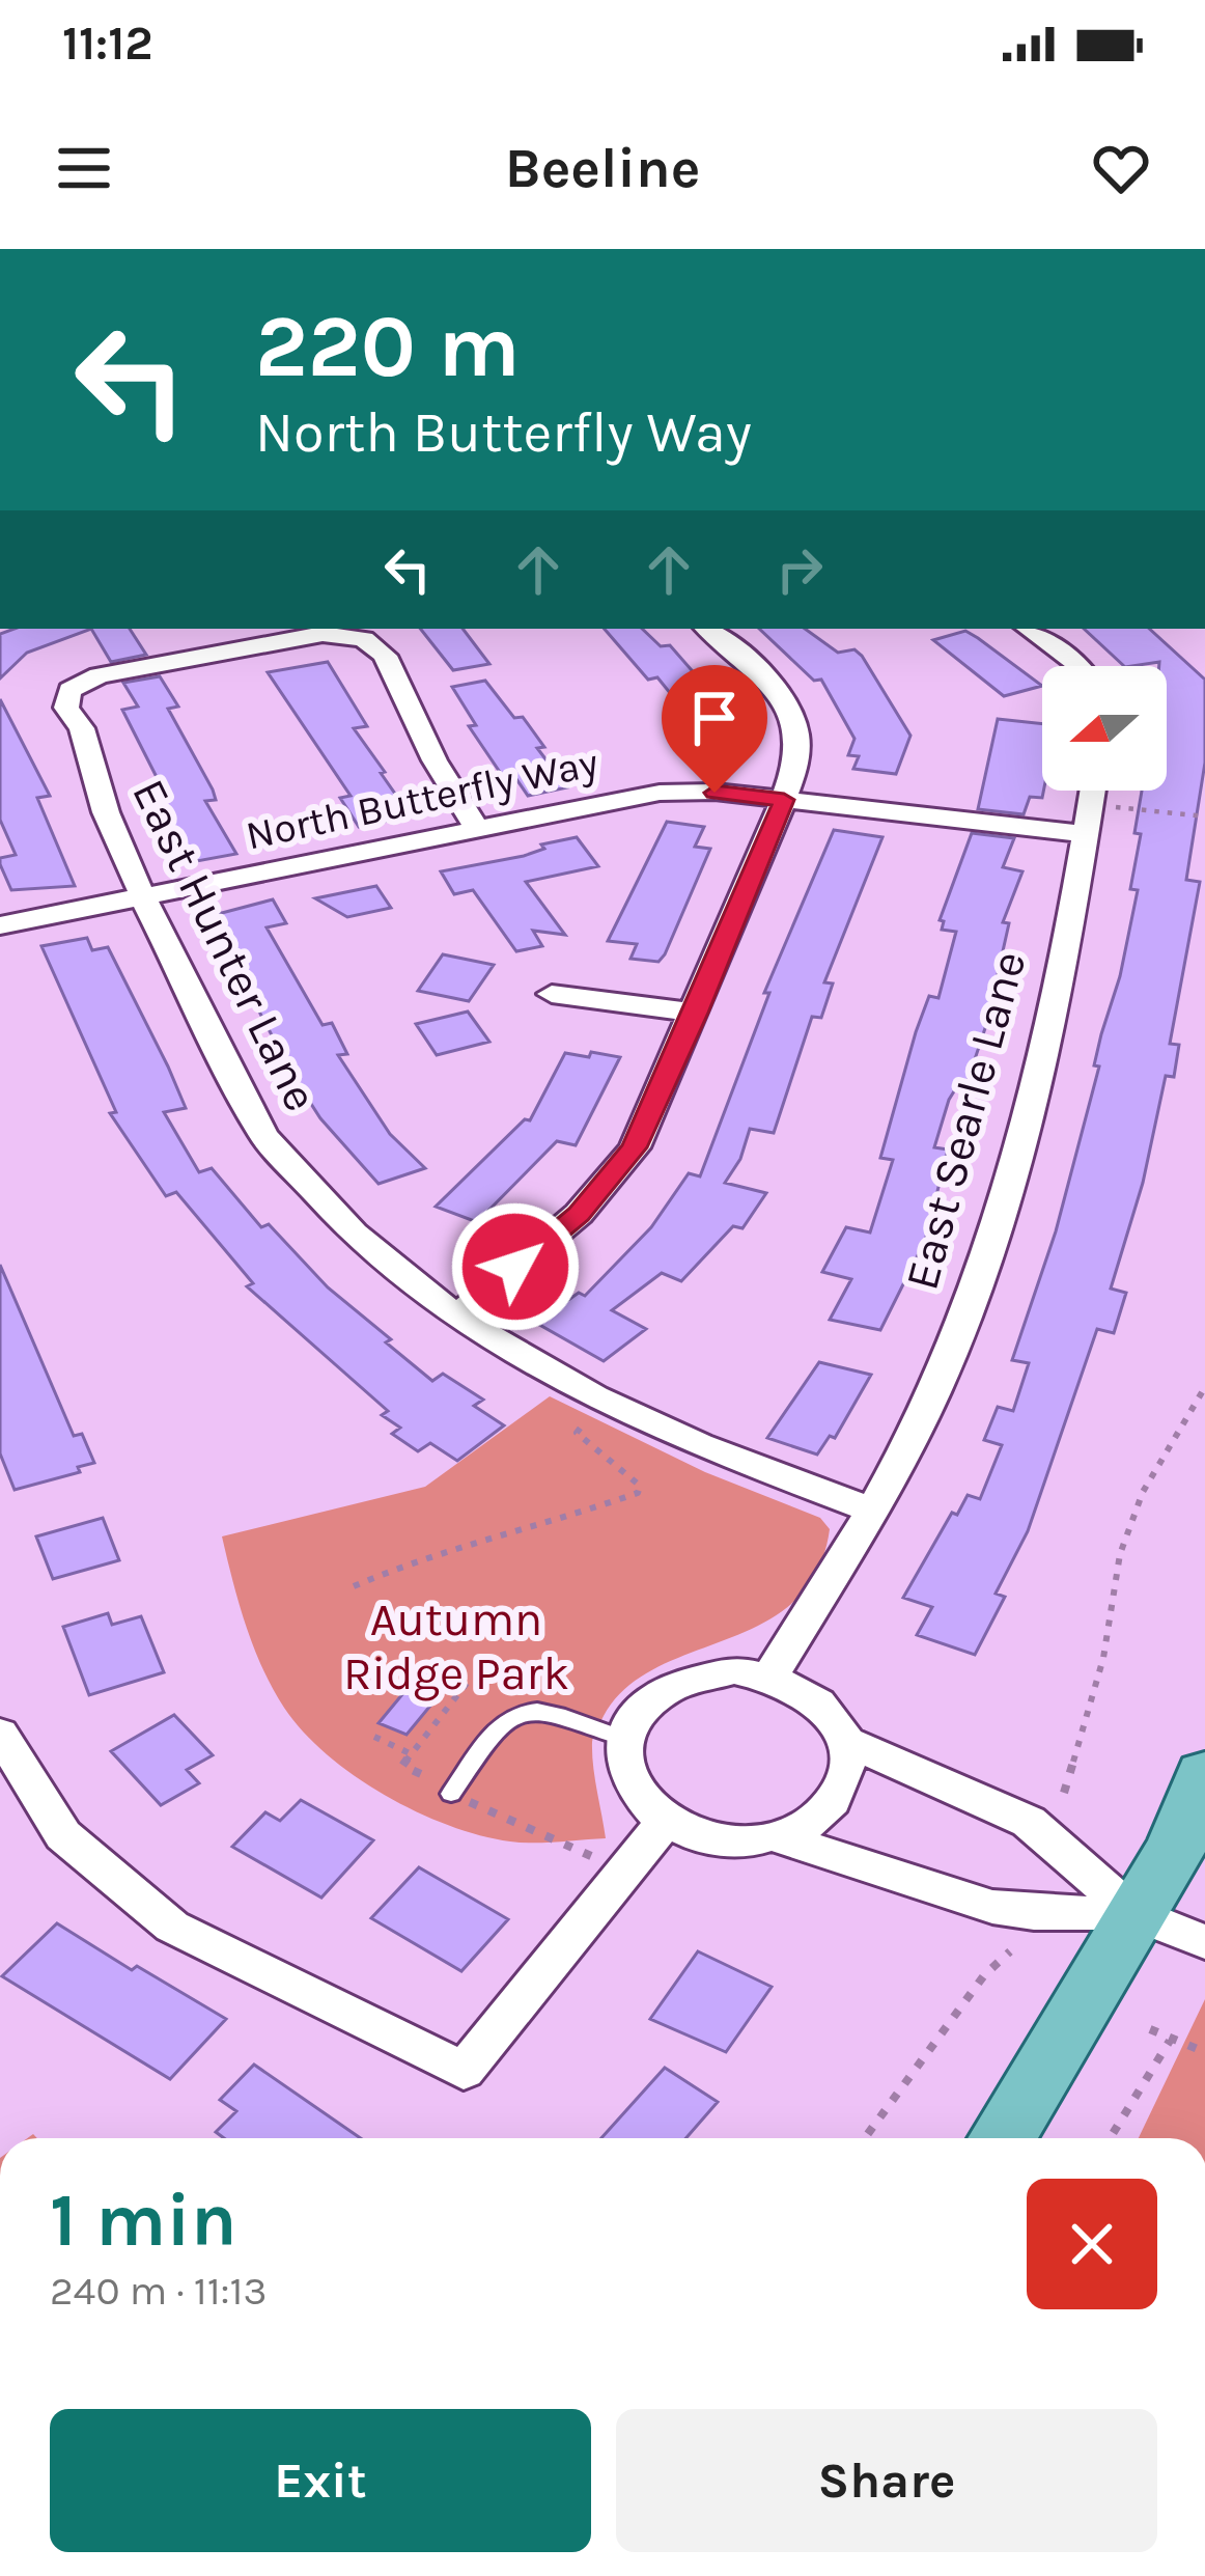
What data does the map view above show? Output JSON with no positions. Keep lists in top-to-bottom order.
{
  "streets": {
    "street": ["North Butterfly Way", "East Hunter Lane", "East Searle Lane"]
  },
  "crossings": [
    ["North Butterfly Way", "East Hunter Lane"],
    ["North Butterfly Way", "East Searle Lane"],
    ["East Hunter Lane", "East Searle Lane"]
  ],
  "parks": ["Autumn Ridge Park"],
  "north": "left",
  "page": {
    "status": "11:12",
    "header": "Beeline",
    "turn": ["220 m", "North Butterfly Way"],
    "heading": ["1 min", "240 m · 11:13"],
    "buttons": ["Exit", "Share"]
  }
}
